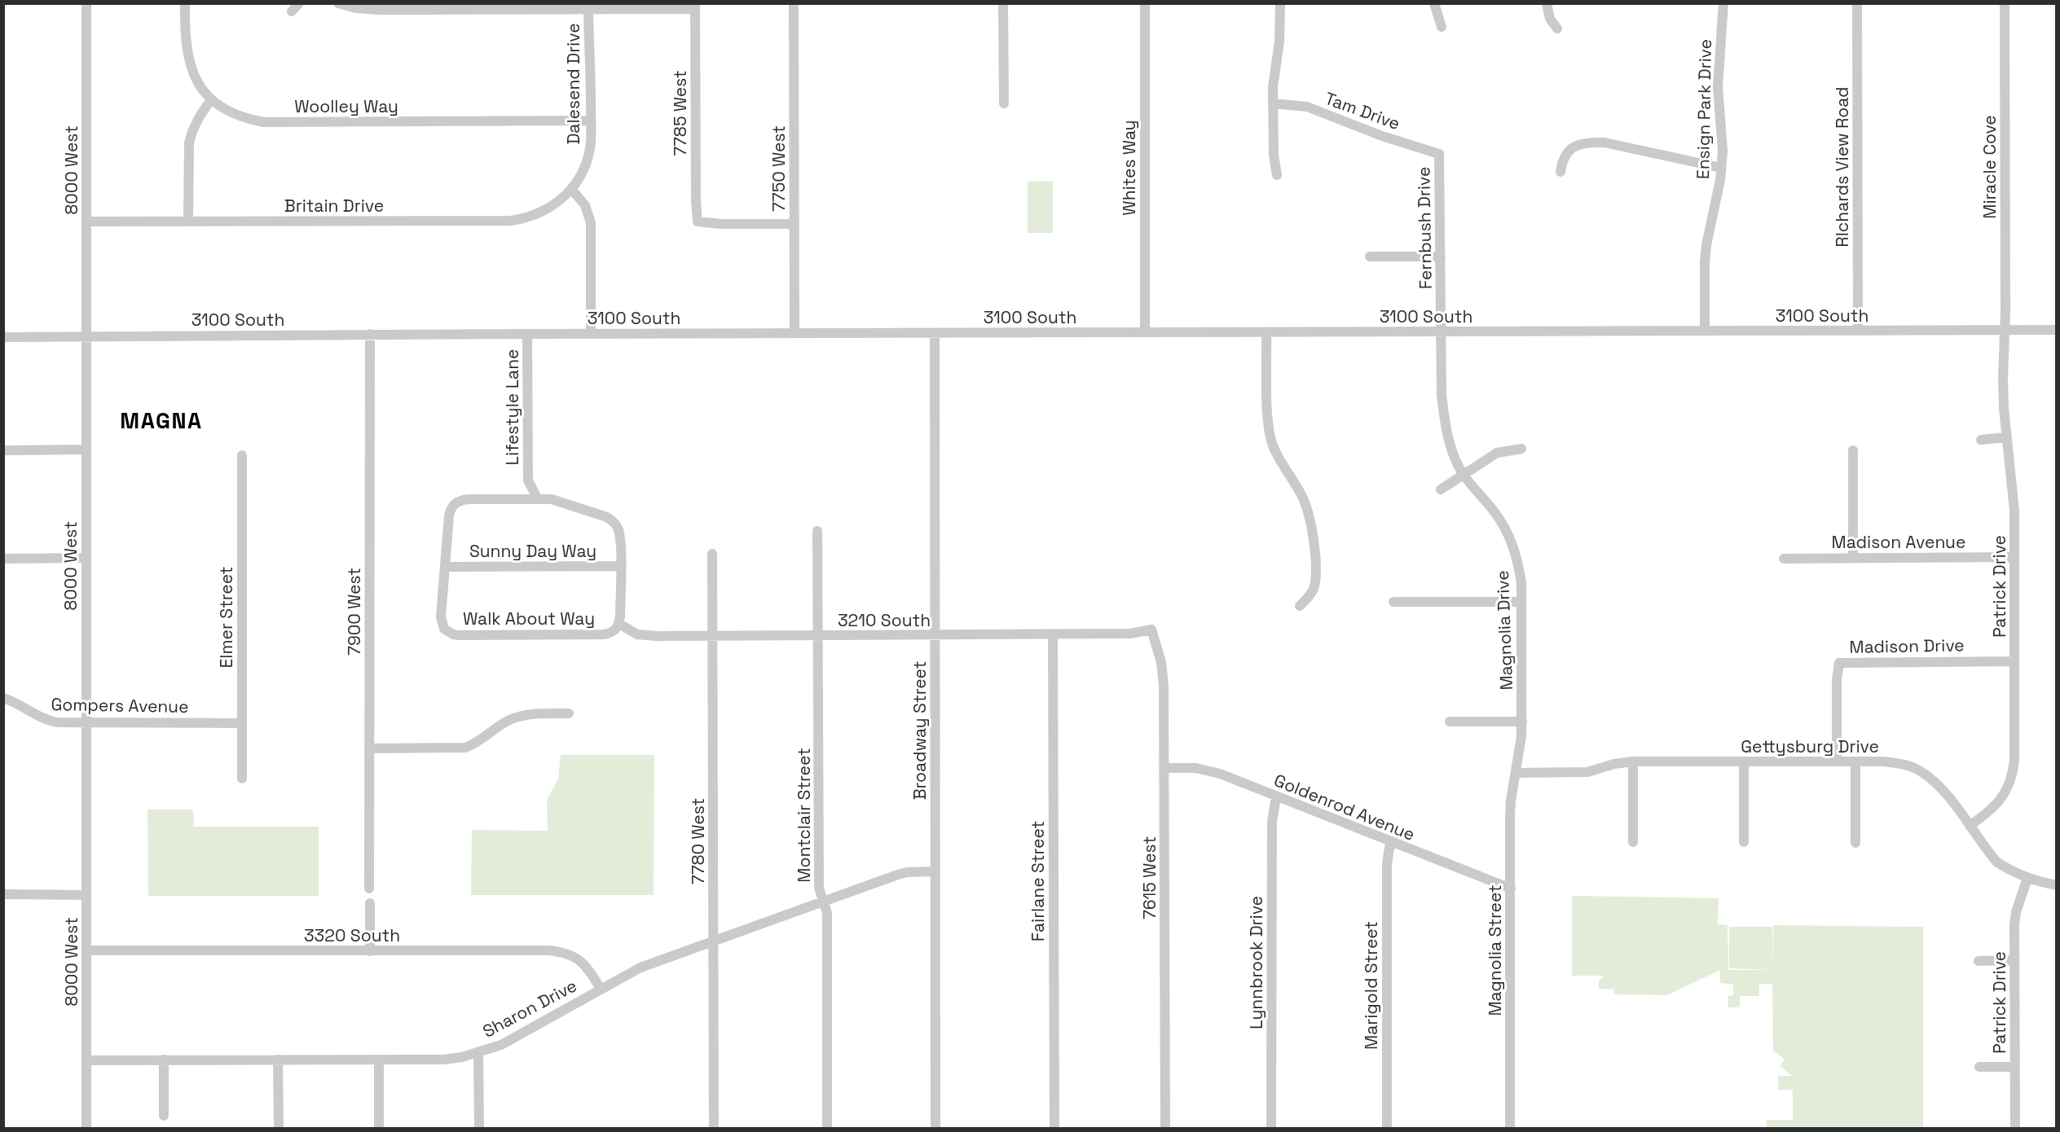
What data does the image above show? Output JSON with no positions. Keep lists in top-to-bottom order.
{
  "streets": {
    "street": [
      "Dalesend Drive",
      "Woolley Way",
      "Ensign Park Drive",
      "Tam Drive",
      "7785 West",
      "RIchards View Road",
      "Miracle Cove",
      "Whites Way",
      "7750 West",
      "8000 West",
      "Britain Drive",
      "Fernbush Drive",
      "3100 South",
      "Lifestyle Lane",
      "Madison Avenue",
      "Sunny Day Way",
      "Patrick Drive",
      "7900 West",
      "Elmer Street",
      "Walk About Way",
      "3210 South",
      "Magnolia Drive",
      "Madison Drive",
      "Gompers Avenue",
      "Broadway Street",
      "Gettysburg Drive",
      "Goldenrod Avenue",
      "Montclair Street",
      "7780 West",
      "7615 West",
      "Fairlane Street",
      "3320 South",
      "Magnolia Street",
      "Lynnbrook Drive",
      "Marigold Street",
      "Sharon Drive"
    ]
  },
  "crossings": [
    ["Dalesend Drive", "Woolley Way"],
    ["Dalesend Drive", "Britain Drive"],
    ["Ensign Park Drive", "3100 South"],
    ["Tam Drive", "Fernbush Drive"],
    ["7785 West", "7750 West"],
    ["RIchards View Road", "3100 South"],
    ["Miracle Cove", "3100 South"],
    ["Miracle Cove", "Patrick Drive"],
    ["Whites Way", "3100 South"],
    ["7750 West", "3100 South"],
    ["8000 West", "Britain Drive"],
    ["8000 West", "3100 South"],
    ["8000 West", "Gompers Avenue"],
    ["8000 West", "3320 South"],
    ["8000 West", "Sharon Drive"],
    ["Fernbush Drive", "3100 South"],
    ["Fernbush Drive", "Magnolia Drive"],
    ["3100 South", "Lifestyle Lane"],
    ["3100 South", "Patrick Drive"],
    ["3100 South", "7900 West"],
    ["3100 South", "Magnolia Drive"],
    ["3100 South", "Broadway Street"],
    ["Madison Avenue", "Patrick Drive"],
    ["Sunny Day Way", "Walk About Way"],
    ["Patrick Drive", "Madison Drive"],
    ["Patrick Drive", "Gettysburg Drive"],
    ["Elmer Street", "Gompers Avenue"],
    ["Walk About Way", "3210 South"],
    ["3210 South", "Broadway Street"],
    ["3210 South", "Montclair Street"],
    ["3210 South", "7780 West"],
    ["3210 South", "7615 West"],
    ["3210 South", "Fairlane Street"],
    ["Magnolia Drive", "Gettysburg Drive"],
    ["Magnolia Drive", "Magnolia Street"],
    ["Madison Drive", "Gettysburg Drive"],
    ["Broadway Street", "Sharon Drive"],
    ["Gettysburg Drive", "Magnolia Street"],
    ["Goldenrod Avenue", "7615 West"],
    ["Goldenrod Avenue", "Magnolia Street"],
    ["Goldenrod Avenue", "Lynnbrook Drive"],
    ["Goldenrod Avenue", "Marigold Street"],
    ["Montclair Street", "Sharon Drive"],
    ["7780 West", "Sharon Drive"],
    ["3320 South", "Sharon Drive"]
  ],
  "districts": ["MAGNA"]
}
